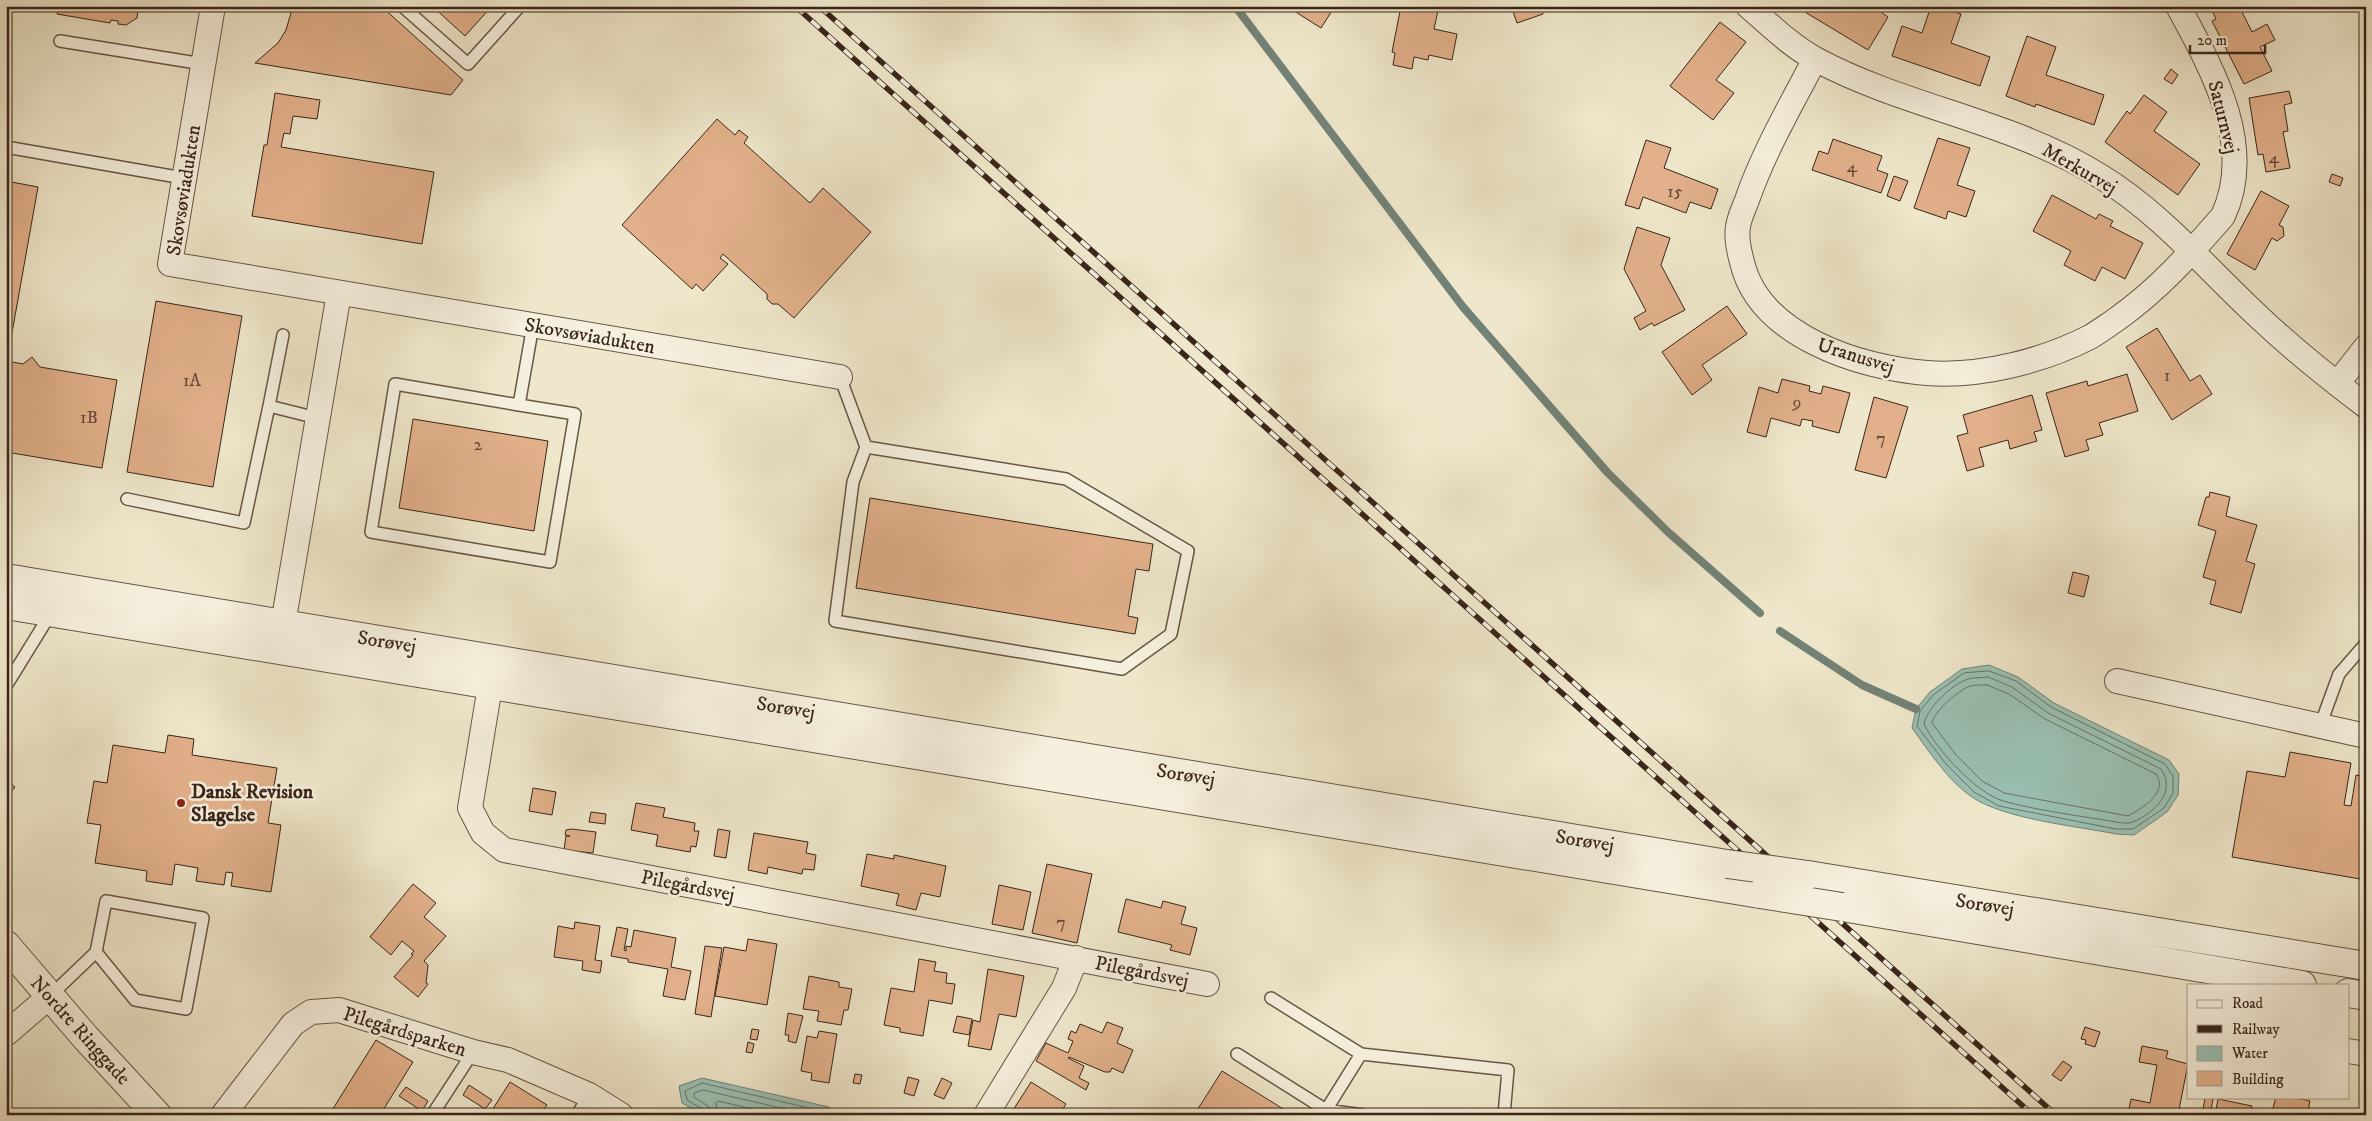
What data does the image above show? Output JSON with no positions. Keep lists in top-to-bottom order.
{
  "streets": {
    "street": [
      "Saturnvej",
      "Merkurvej",
      "Skovsøviadukten",
      "Uranusvej",
      "Sorøvej",
      "Pilegårdsvej",
      "Nordre Ringgade",
      "Pilegårdsparken"
    ]
  },
  "crossings": [
    ["Saturnvej", "Merkurvej"],
    ["Saturnvej", "Uranusvej"],
    ["Merkurvej", "Uranusvej"],
    ["Sorøvej", "Pilegårdsvej"]
  ],
  "places": ["Dansk Revision Slagelse"],
  "house_numbers": [
    "4",
    "4",
    "15",
    "1",
    "1A",
    "9",
    "1B",
    "7",
    "2",
    "7"
  ],
  "legend": [
    "Road",
    "Railway",
    "Water",
    "Building"
  ],
  "scale_bar": "20 m"
}
